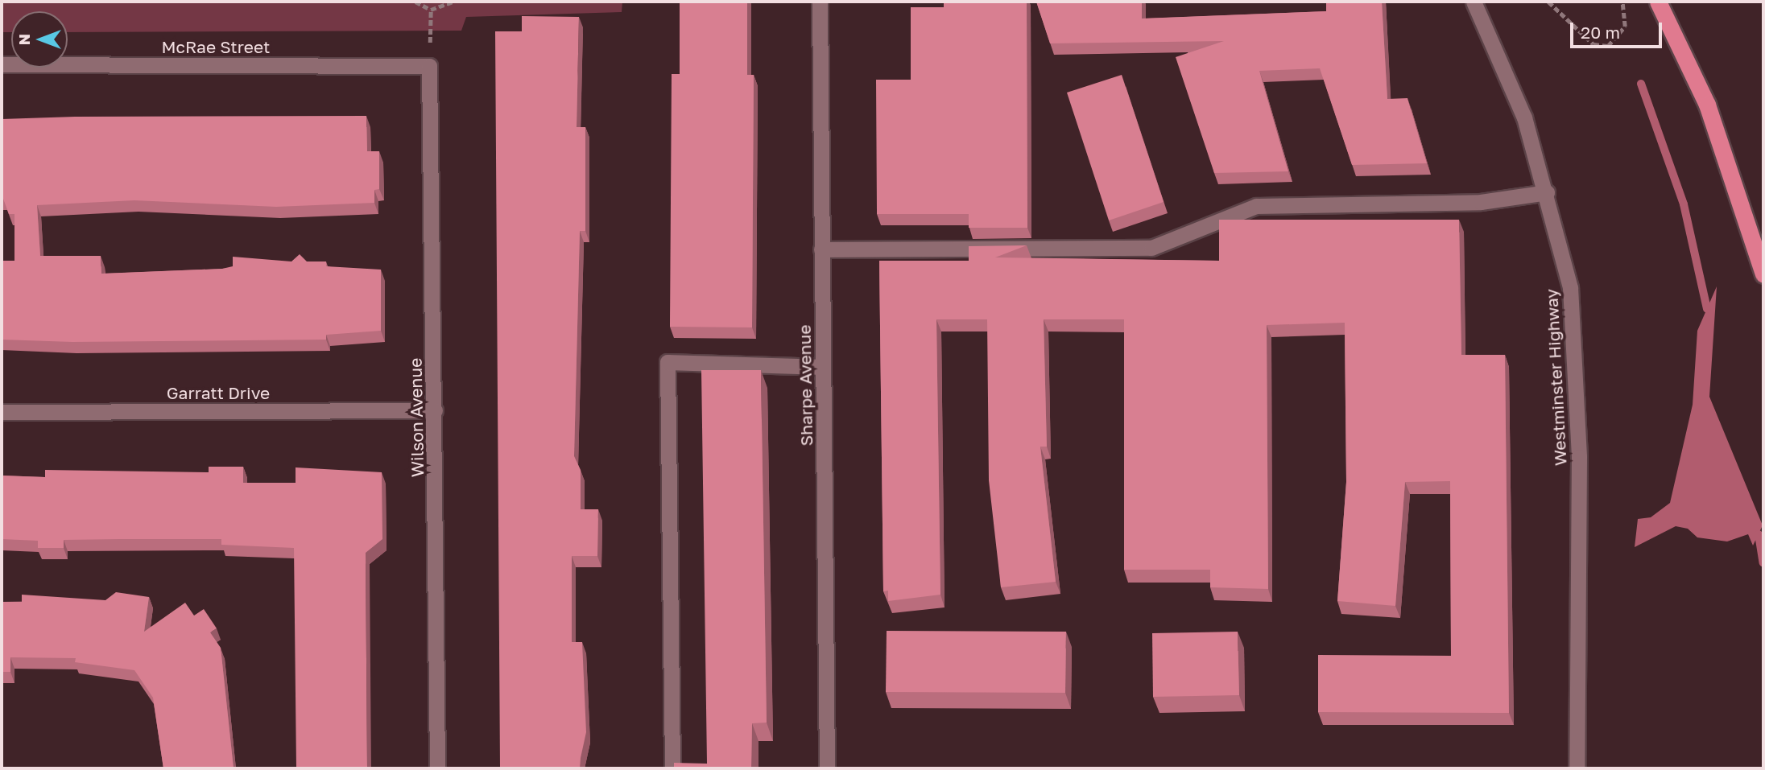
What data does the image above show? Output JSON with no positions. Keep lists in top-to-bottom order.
{
  "streets": {
    "street": [
      "McRae Street",
      "Westminster Highway",
      "Sharpe Avenue",
      "Garratt Drive",
      "Wilson Avenue"
    ]
  },
  "crossings": [
    ["McRae Street", "Wilson Avenue"],
    ["Garratt Drive", "Wilson Avenue"]
  ],
  "scale_bar": "20 m",
  "north": "left"
}
